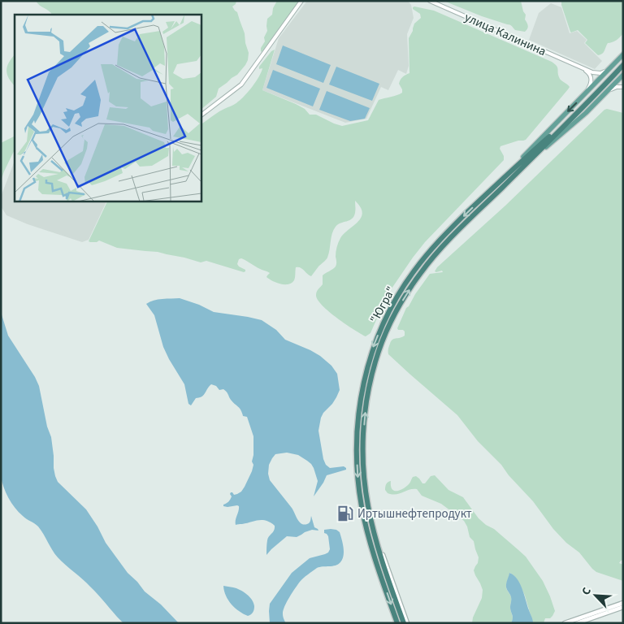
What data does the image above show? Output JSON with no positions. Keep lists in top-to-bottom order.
{
  "streets": {
    "highway": ["\"Югра\""],
    "street": ["улица Калинина"]
  },
  "places": {
    "fuel station": ["Иртышнефтепродукт"]
  },
  "north": "top left"
}
